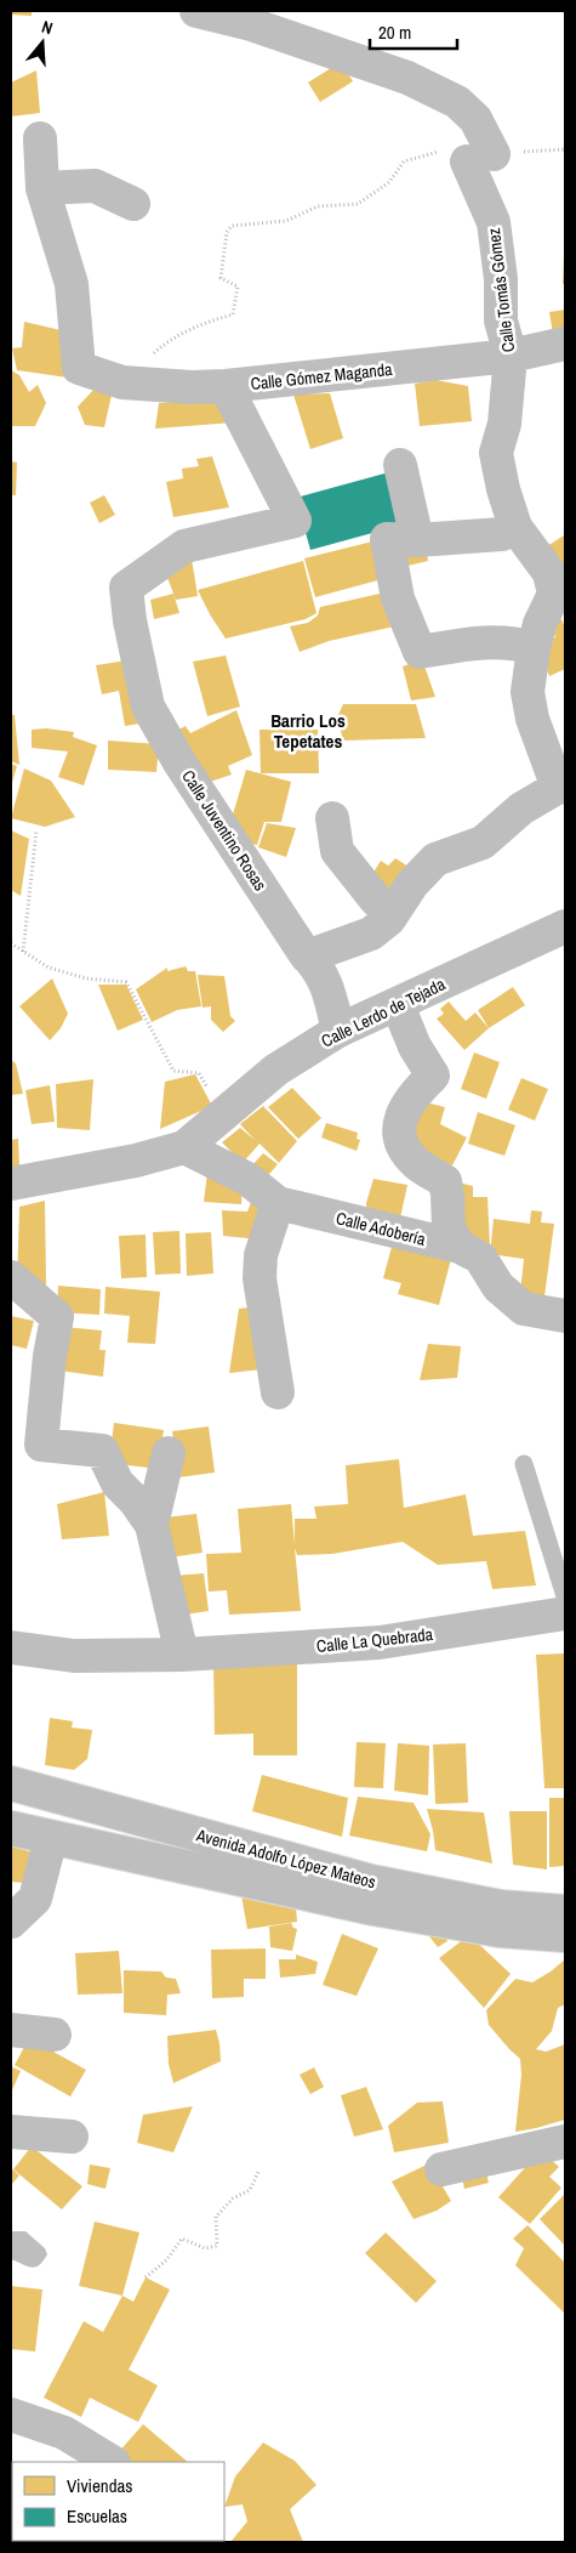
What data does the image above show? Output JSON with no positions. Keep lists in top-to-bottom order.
{
  "streets": {
    "street": [
      "Calle Tomás Gómez",
      "Calle Gómez Maganda",
      "Calle Juventino Rosas",
      "Calle Lerdo de Tejada",
      "Calle Adobería",
      "Calle La Quebrada",
      "Avenida Adolfo López Mateos"
    ]
  },
  "crossings": [
    ["Calle Tomás Gómez", "Calle Gómez Maganda"],
    ["Calle Gómez Maganda", "Calle Juventino Rosas"],
    ["Calle Juventino Rosas", "Calle Lerdo de Tejada"],
    ["Calle Lerdo de Tejada", "Calle Adobería"]
  ],
  "districts": ["Barrio Los Tepetates"],
  "legend": ["Viviendas", "Escuelas"],
  "scale_bar": "20 m",
  "north": "top"
}
